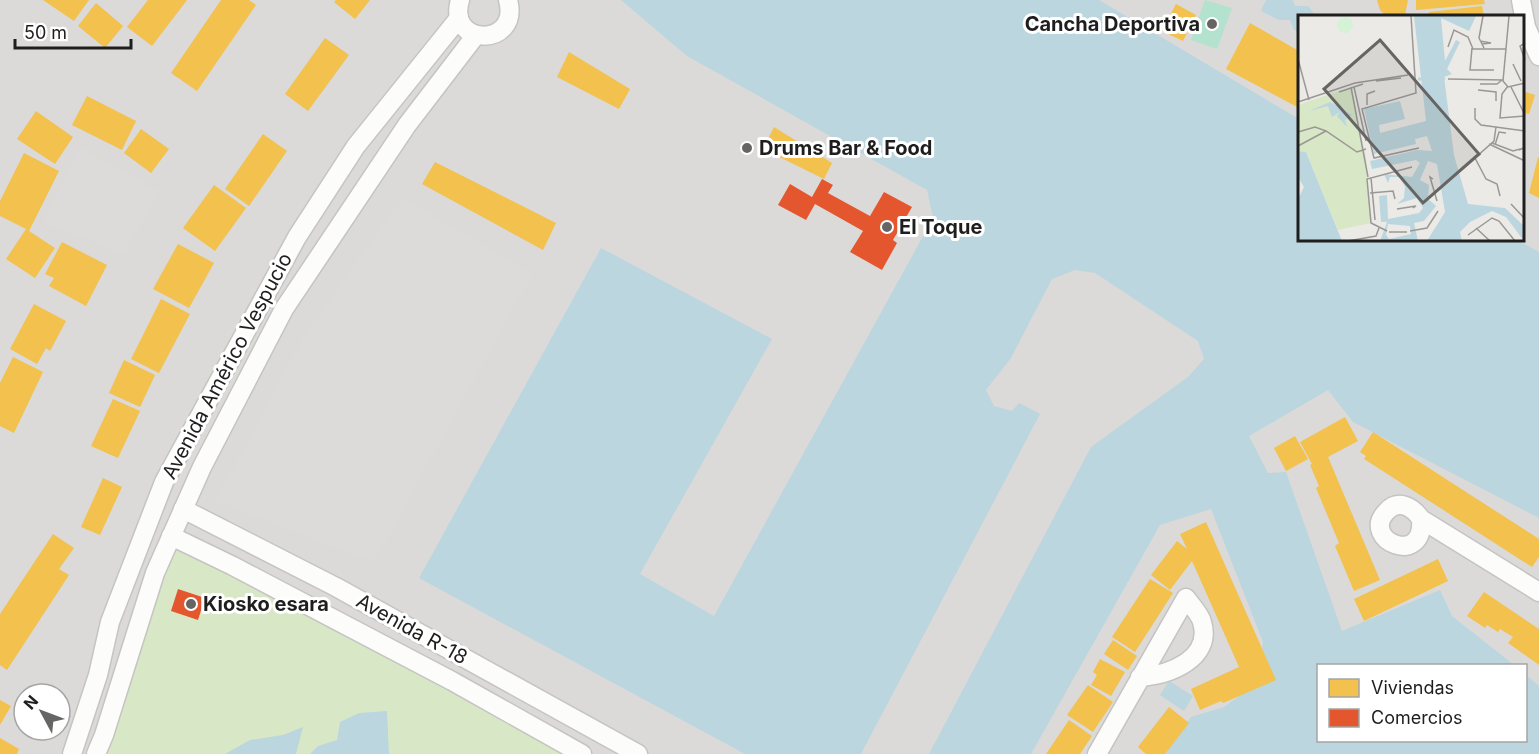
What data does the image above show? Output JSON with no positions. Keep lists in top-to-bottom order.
{
  "streets": {
    "street": ["Avenida Américo Vespucio", "Avenida R-18"]
  },
  "crossings": [
    ["Avenida Américo Vespucio", "Avenida R-18"]
  ],
  "places": [
    "Cancha Deportiva",
    "Drums Bar & Food",
    "El Toque",
    "Kiosko esara"
  ],
  "legend": ["Viviendas", "Comercios"],
  "scale_bar": "50 m",
  "north": "top left"
}
